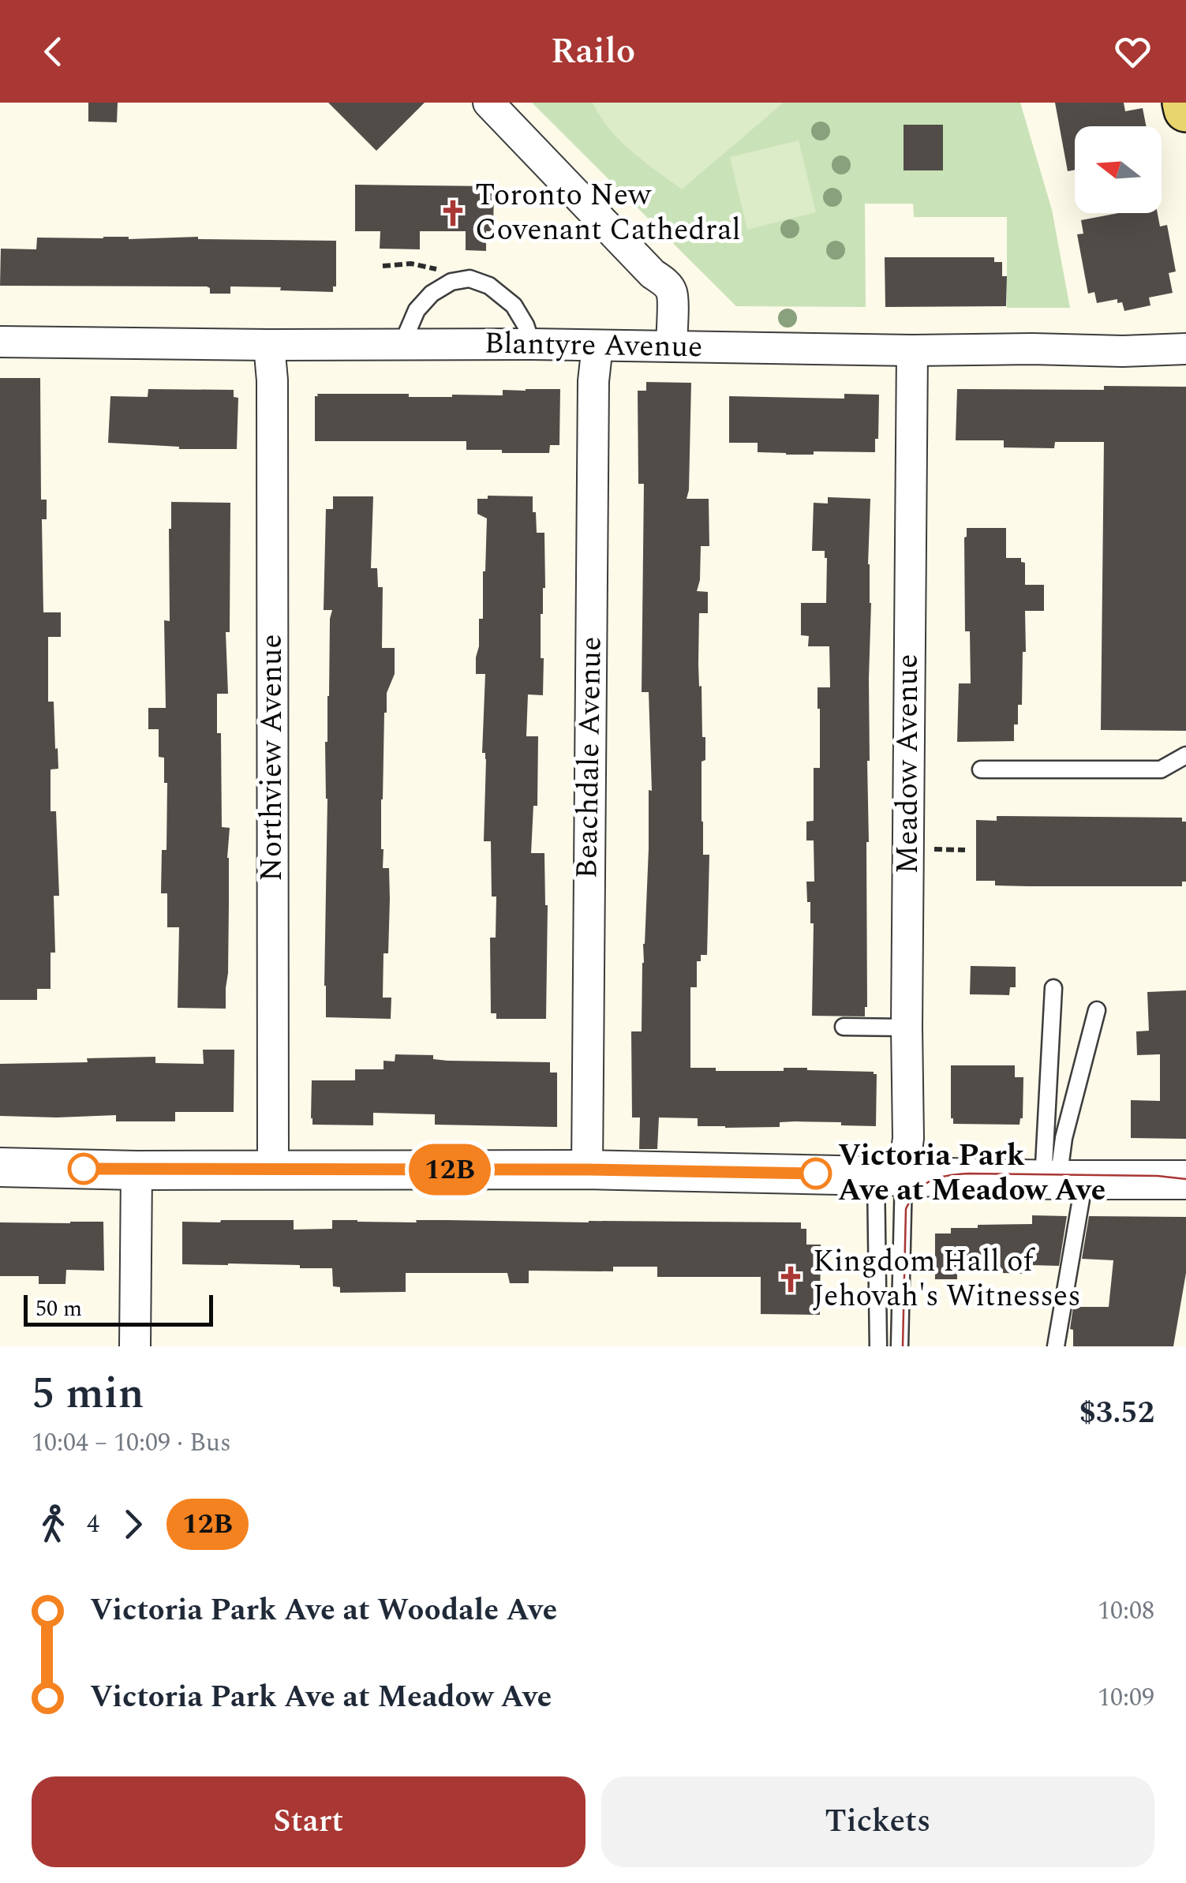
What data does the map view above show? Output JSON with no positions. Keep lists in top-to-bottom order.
{
  "streets": {
    "street": [
      "Blantyre Avenue",
      "Northview Avenue",
      "Beachdale Avenue",
      "Meadow Avenue"
    ]
  },
  "crossings": [
    ["Blantyre Avenue", "Northview Avenue"],
    ["Blantyre Avenue", "Beachdale Avenue"],
    ["Blantyre Avenue", "Meadow Avenue"]
  ],
  "places": {
    "church": ["Toronto New Covenant Cathedral", "Kingdom Hall of Jehovah's Witnesses"],
    "other": ["Victoria Park Ave at Meadow Ave"]
  },
  "lines": ["bus line 12B"],
  "scale_bar": "50 m",
  "north": "left",
  "page": {
    "header": "Railo",
    "on_map": "12B",
    "scale": "50 m",
    "heading": ["5 min", "10:04 – 10:09 · Bus", "$3.52"],
    "legs": ["4", "12B"],
    "list": [
      {
        "name": "Victoria Park Ave at Woodale Ave",
        "value": "10:08"
      },
      {
        "name": "Victoria Park Ave at Meadow Ave",
        "value": "10:09"
      }
    ],
    "buttons": ["Start", "Tickets"]
  }
}
